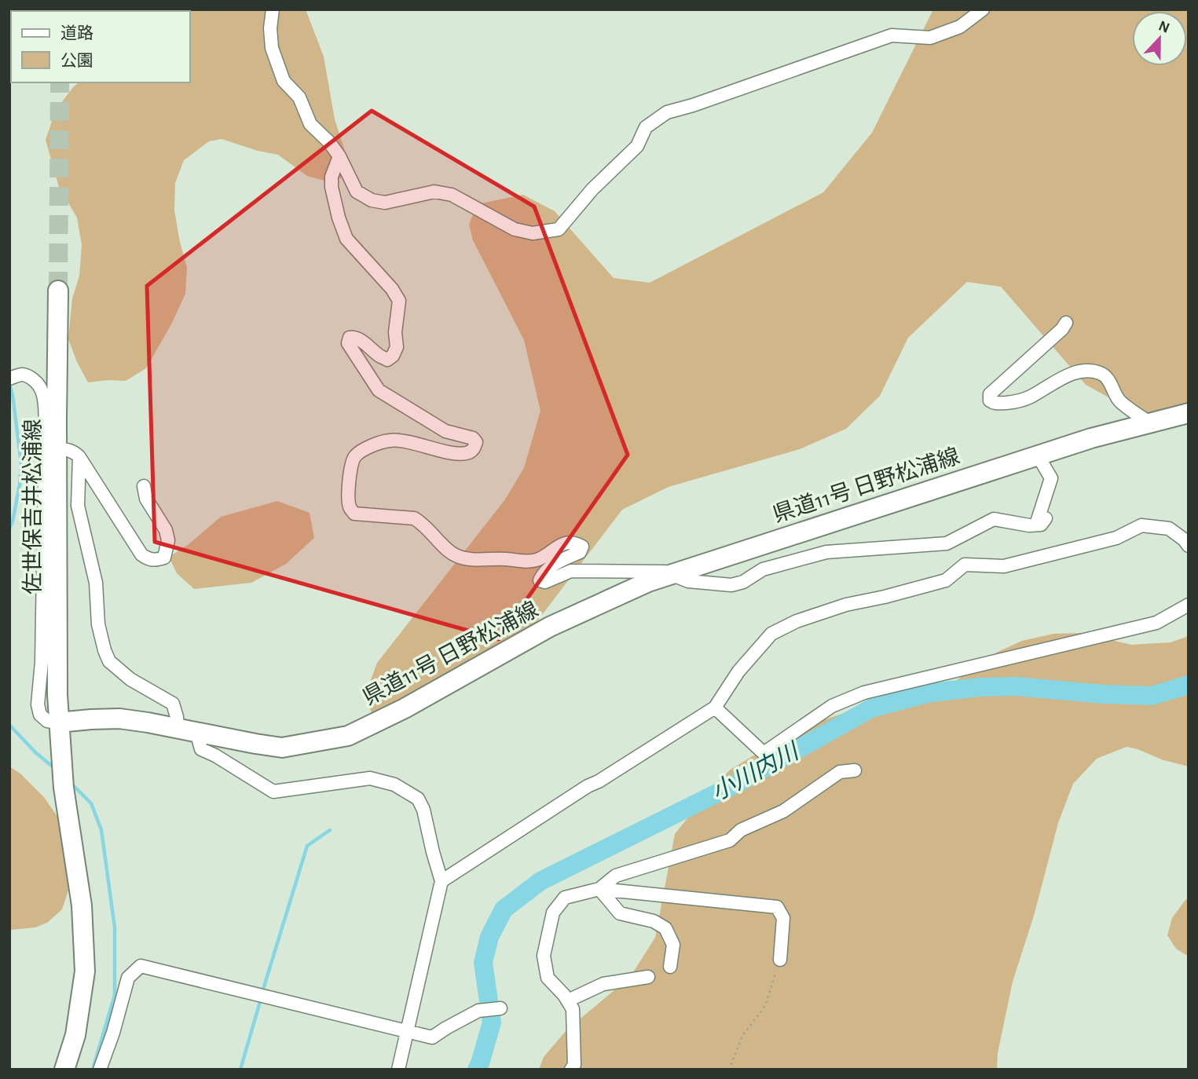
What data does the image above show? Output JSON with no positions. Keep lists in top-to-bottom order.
{
  "streets": {
    "main road": ["県道11号 日野松浦線", "佐世保吉井松浦線"]
  },
  "crossings": [
    ["県道11号 日野松浦線", "佐世保吉井松浦線"]
  ],
  "water": ["小川内川"],
  "legend": ["道路", "公園"],
  "north": "top"
}
